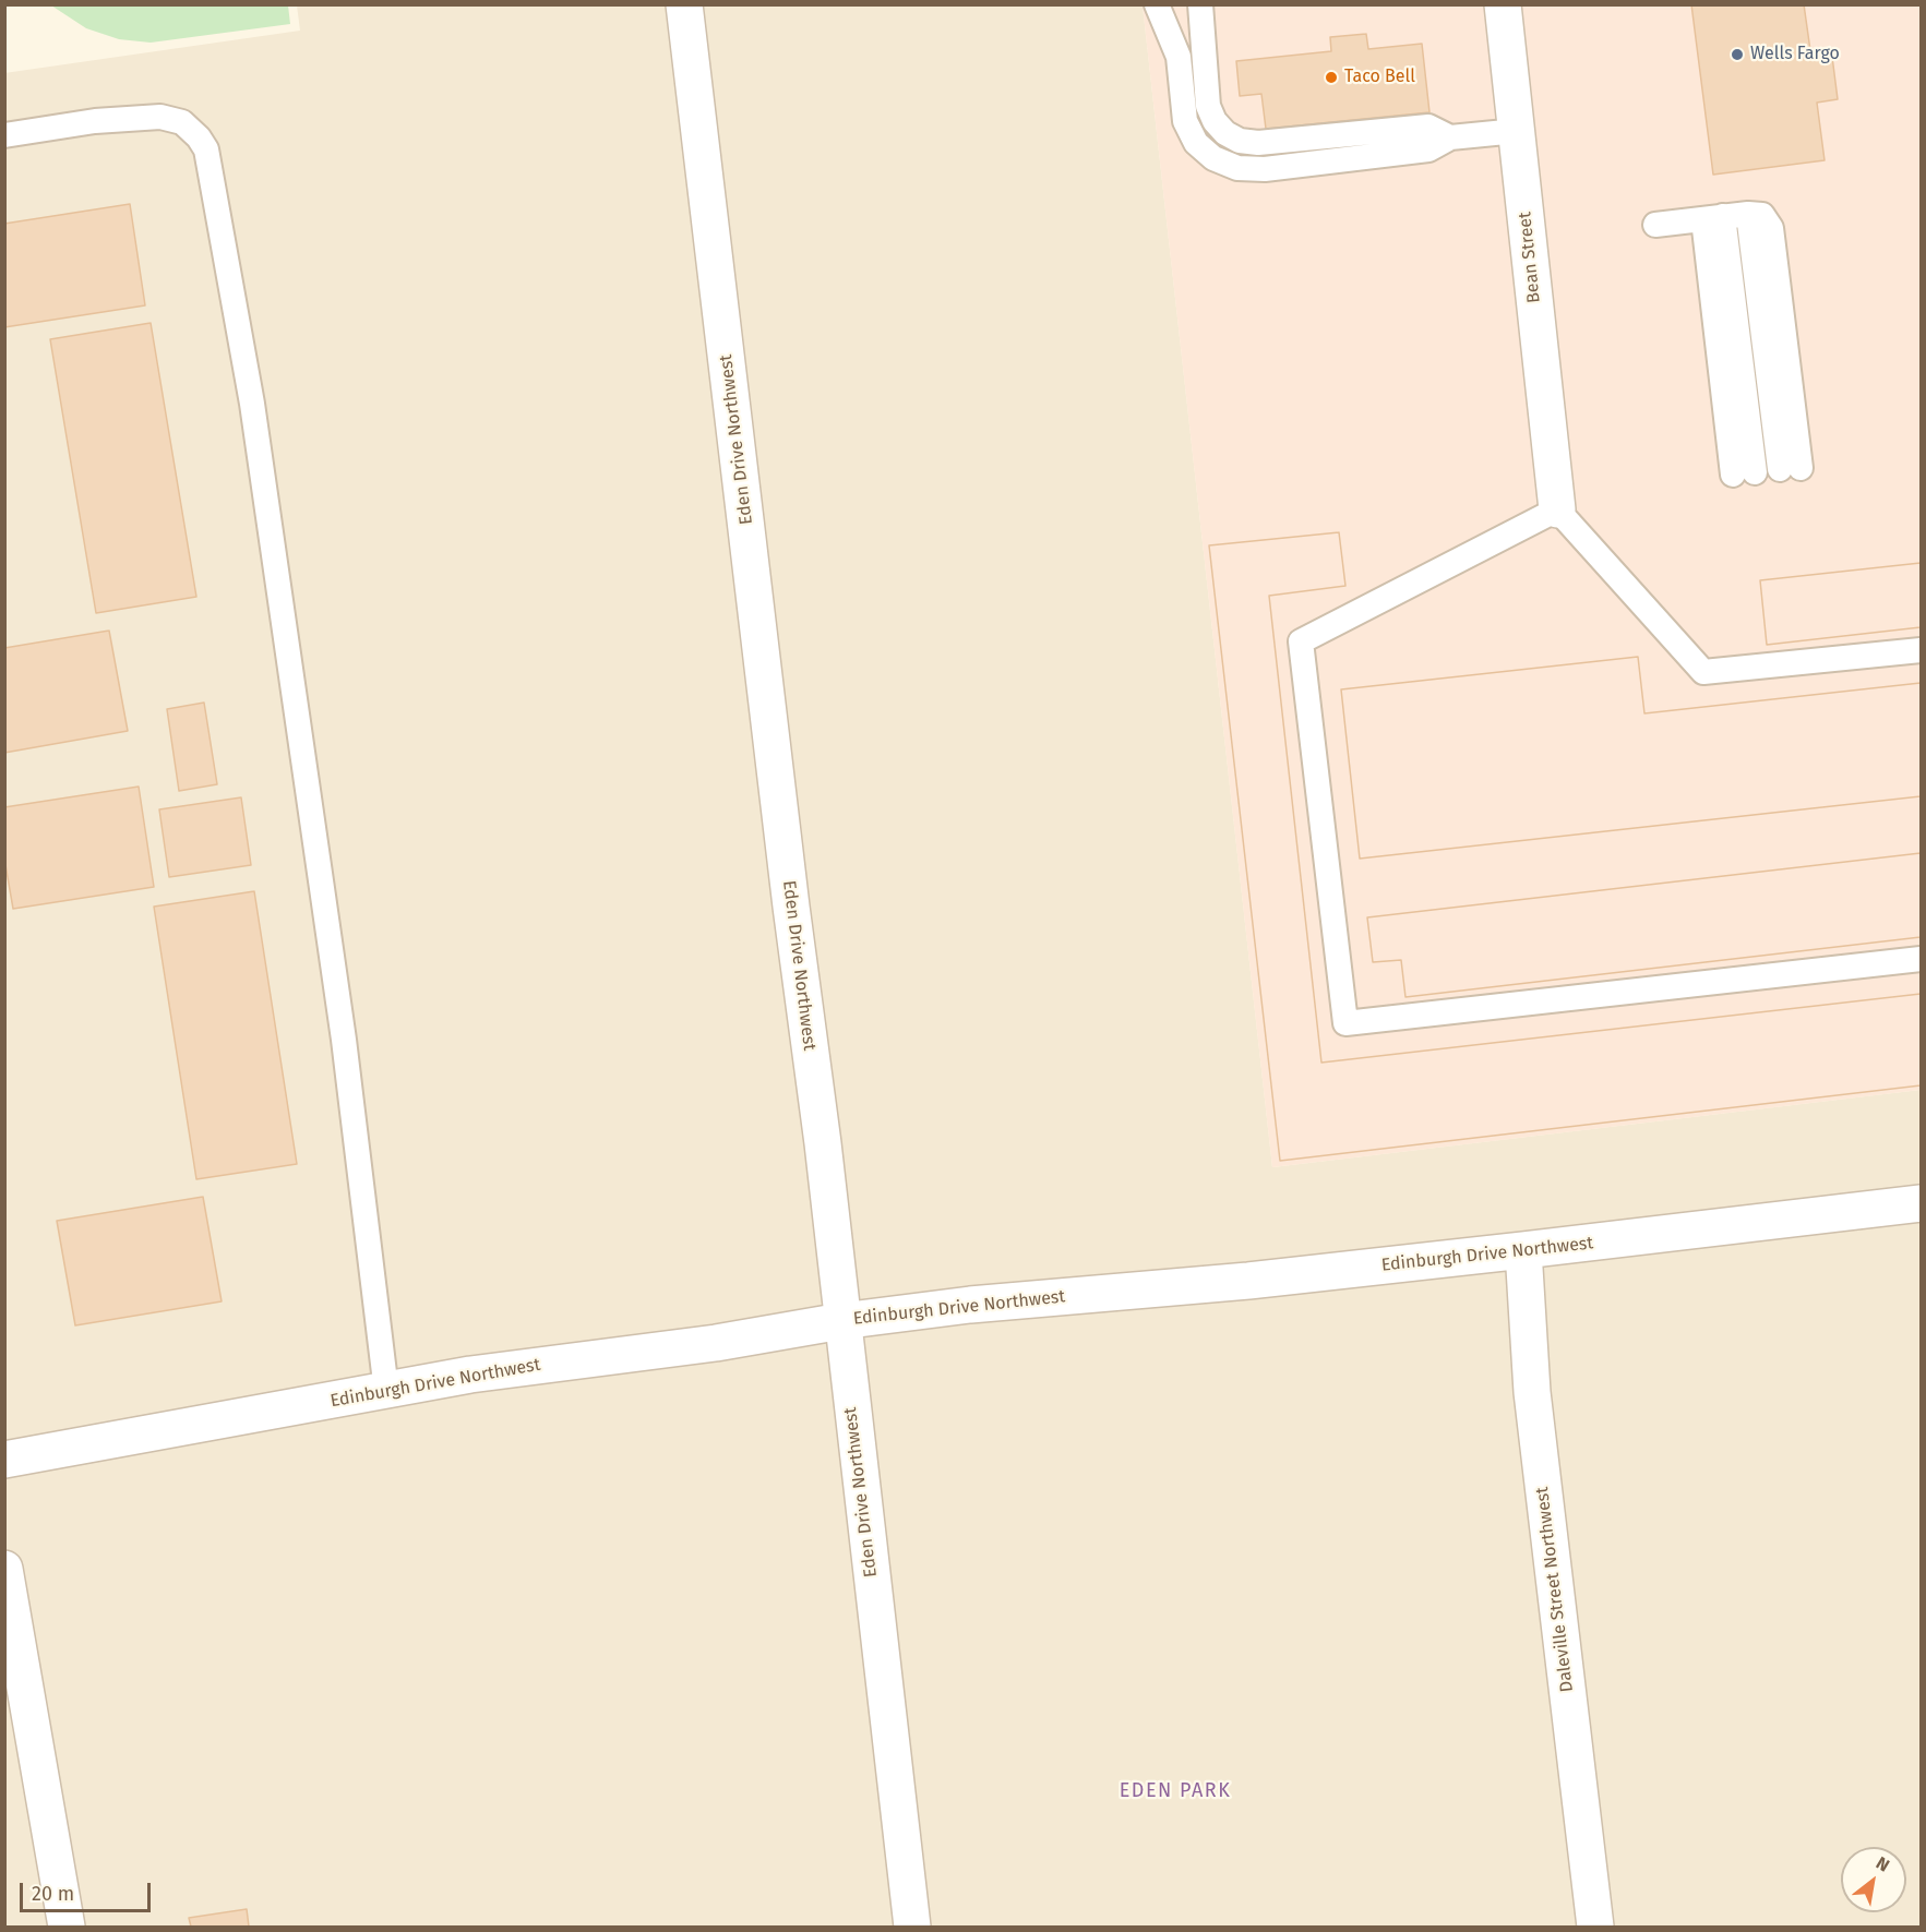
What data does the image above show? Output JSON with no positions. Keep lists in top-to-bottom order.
{
  "streets": {
    "street": [
      "Bean Street",
      "Eden Drive Northwest",
      "Edinburgh Drive Northwest",
      "Daleville Street Northwest"
    ]
  },
  "crossings": [
    ["Eden Drive Northwest", "Edinburgh Drive Northwest"],
    ["Edinburgh Drive Northwest", "Daleville Street Northwest"]
  ],
  "districts": ["EDEN PARK"],
  "places": ["Wells Fargo", "Taco Bell"],
  "scale_bar": "20 m",
  "north": "top right"
}
